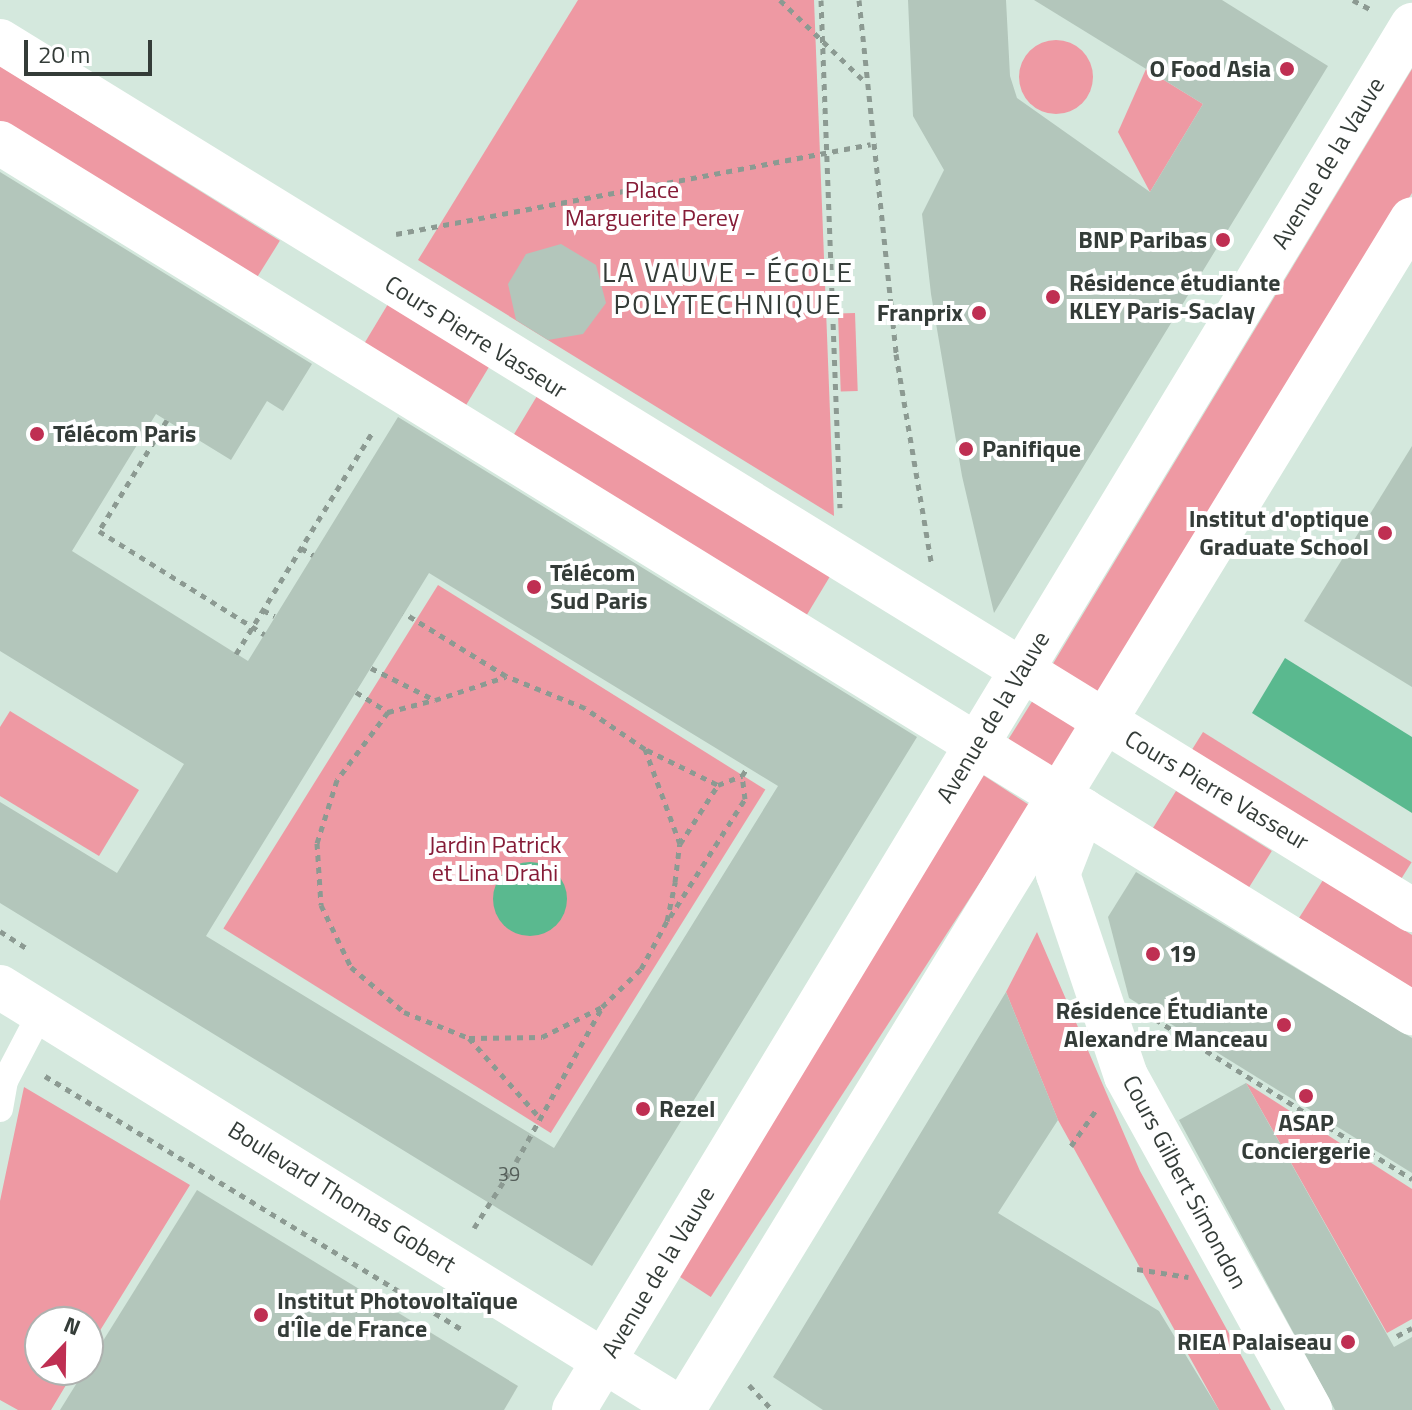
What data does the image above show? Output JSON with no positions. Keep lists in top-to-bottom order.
{
  "streets": {
    "street": [
      "Avenue de la Vauve",
      "Cours Pierre Vasseur",
      "Cours Gilbert Simondon",
      "Boulevard Thomas Gobert"
    ]
  },
  "crossings": [
    ["Avenue de la Vauve", "Cours Pierre Vasseur"],
    ["Avenue de la Vauve", "Boulevard Thomas Gobert"]
  ],
  "districts": ["LA VAUVE - ÉCOLE POLYTECHNIQUE"],
  "parks": ["Place Marguerite Perey", "Jardin Patrick et Lina Drahi"],
  "places": [
    "O Food Asia",
    "BNP Paribas",
    "Résidence étudiante KLEY Paris-Saclay",
    "Franprix",
    "Télécom Paris",
    "Panifique",
    "Institut d'optique Graduate School",
    "Télécom Sud Paris",
    "19",
    "Résidence Étudiante Alexandre Manceau",
    "ASAP Conciergerie",
    "Rezel",
    "Institut Photovoltaïque d'Île de France",
    "RIEA Palaiseau"
  ],
  "house_numbers": ["39"],
  "scale_bar": "20 m",
  "north": "top"
}
